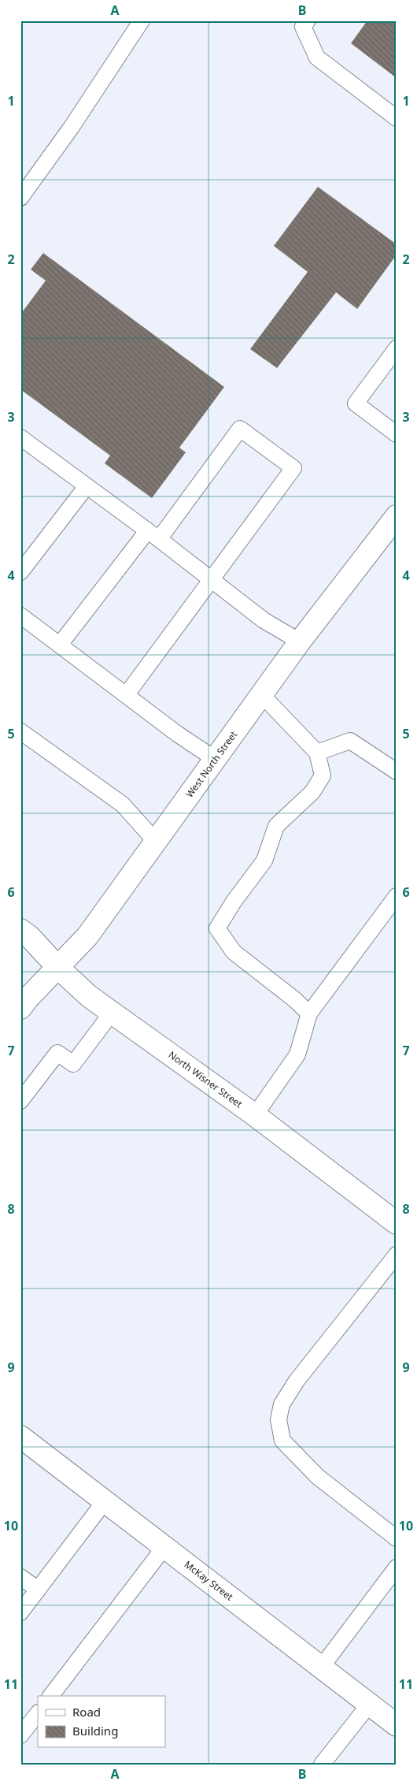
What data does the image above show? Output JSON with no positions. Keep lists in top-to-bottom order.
{
  "streets": {
    "street": ["West North Street", "North Wisner Street", "McKay Street"]
  },
  "crossings": [
    ["West North Street", "North Wisner Street"]
  ],
  "legend": ["Road", "Building"],
  "grid": {
    "columns": ["A", "B"],
    "rows": [
      "1",
      "2",
      "3",
      "4",
      "5",
      "6",
      "7",
      "8",
      "9",
      "10",
      "11"
    ]
  }
}
